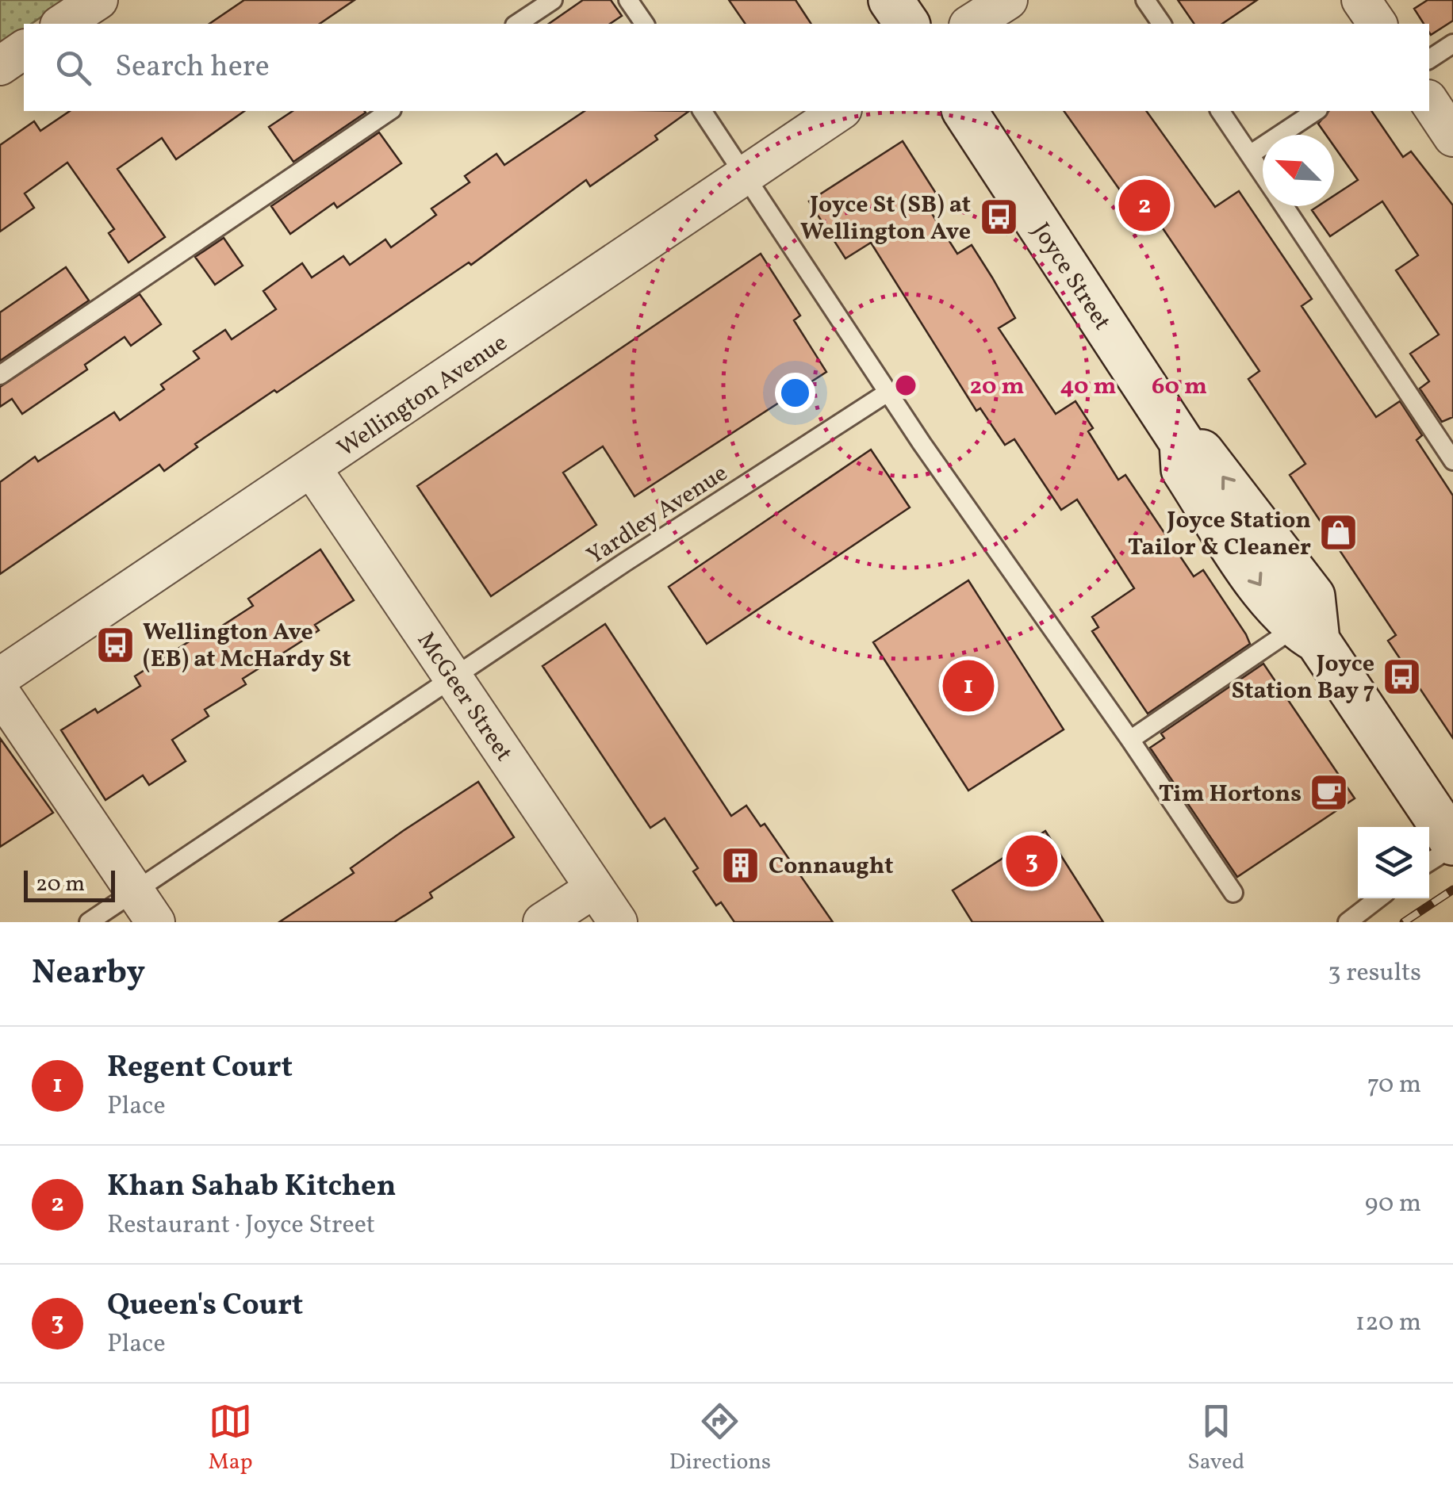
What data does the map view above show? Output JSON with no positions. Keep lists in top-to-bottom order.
{
  "streets": {
    "main road": ["Joyce Street"],
    "street": ["Wellington Avenue", "McGeer Street"],
    "lane": ["Yardley Avenue"]
  },
  "crossings": [
    ["Wellington Avenue", "McGeer Street"],
    ["Yardley Avenue", "McGeer Street"]
  ],
  "places": {
    "bus stop": ["Joyce St (SB) at Wellington Ave", "Wellington Ave (EB) at McHardy St", "Joyce Station Bay 7"],
    "shop": ["Joyce Station Tailor & Cleaner"],
    "cafe": ["Tim Hortons"],
    "building": ["Connaught"]
  },
  "scale_bar": "20 m",
  "north": "top left",
  "page": {
    "search": "Search here",
    "pins": ["2", "1", "3"],
    "scale": "20 m",
    "heading": ["Nearby", "3 results"],
    "list": [
      {
        "mark": "1",
        "name": "Regent Court",
        "note": "Place",
        "value": "70 m"
      },
      {
        "mark": "2",
        "name": "Khan Sahab Kitchen",
        "note": "Restaurant · Joyce Street",
        "value": "90 m"
      },
      {
        "mark": "3",
        "name": "Queen's Court",
        "note": "Place",
        "value": "120 m"
      }
    ],
    "nav": ["Map", "Directions", "Saved"]
  },
  "rings": ["20 m", "40 m", "60 m"]
}
